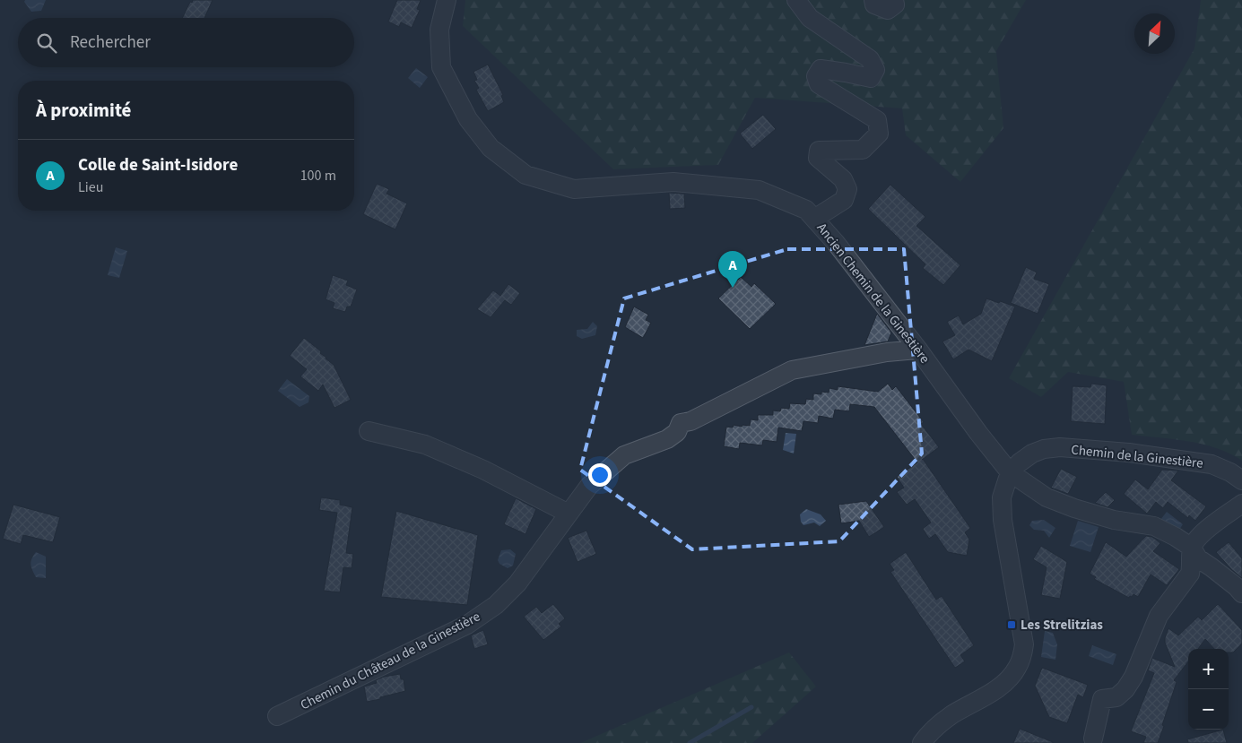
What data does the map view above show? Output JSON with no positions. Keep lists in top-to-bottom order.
{
  "streets": {
    "street": ["Ancien Chemin de la Ginestière", "Chemin de la Ginestière", "Chemin du Château de la Ginestière"]
  },
  "crossings": [
    ["Ancien Chemin de la Ginestière", "Chemin de la Ginestière"],
    ["Ancien Chemin de la Ginestière", "Chemin du Château de la Ginestière"]
  ],
  "places": {
    "transit": ["Les Strelitzias"]
  },
  "north": "top right",
  "page": {
    "search": "Rechercher",
    "heading": "À proximité",
    "list": [
      {
        "mark": "A",
        "name": "Colle de Saint-Isidore",
        "note": "Lieu",
        "value": "100 m"
      }
    ],
    "pins": "A",
    "map_buttons": ["+", "−"]
  }
}
